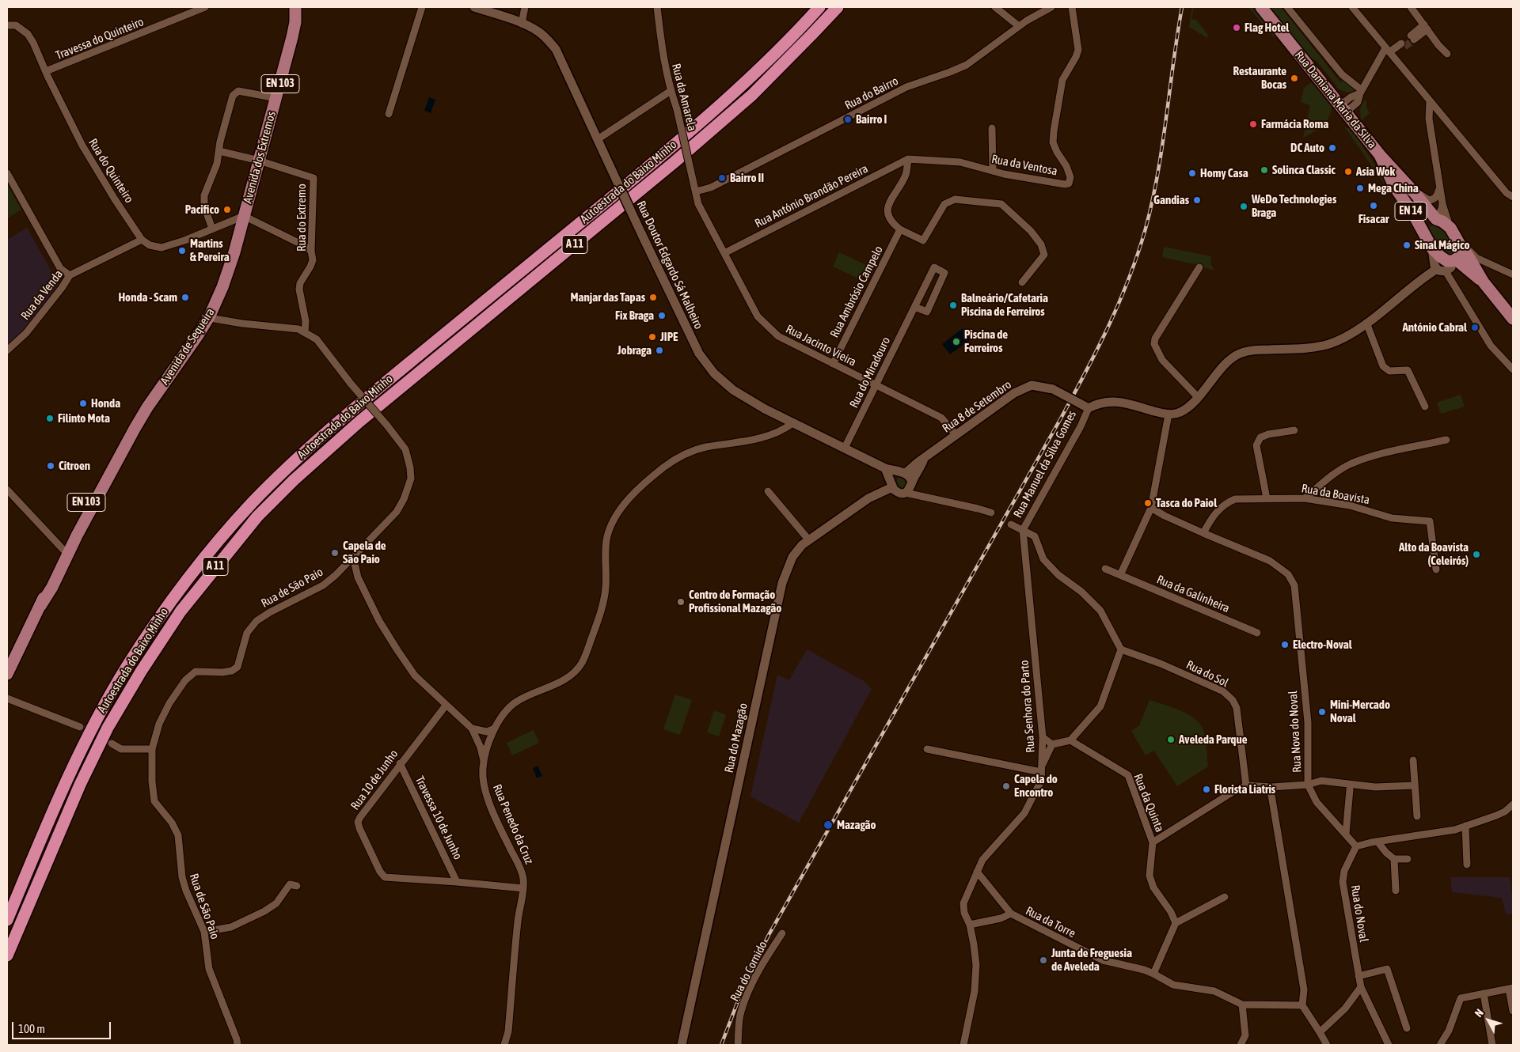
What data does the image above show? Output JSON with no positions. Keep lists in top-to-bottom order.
{
  "streets": {
    "highway": ["Autoestrada do Baixo Minho", "A 11"],
    "main road": [
      "EN 103",
      "Rua Damiana Maria da Silva",
      "Avenida dos Extremos",
      "EN 14",
      "Avenida de Sequeira"
    ],
    "street": [
      "Travessa do Quinteiro",
      "Rua do Bairro",
      "Rua da Amarela",
      "Rua da Ventosa",
      "Rua do Quinteiro",
      "Rua António Brandão Pereira",
      "Rua do Extremo",
      "Rua Doutor Edgardo Sá Malheiro",
      "Rua Ambrósio Campelo",
      "Rua da Venda",
      "Rua Jacinto Vieira",
      "Rua do Miradouro",
      "Rua 8 de Setembro",
      "Rua Manuel da Silva Gomes",
      "Rua da Boavista",
      "Rua de São Paio",
      "Rua da Galinheira",
      "Rua do Sol",
      "Rua Senhora do Parto",
      "Rua Nova do Noval",
      "Rua do Mazagão",
      "Rua 10 de Junho",
      "Rua da Quinta",
      "Travessa 10 de Junho",
      "Rua Penedo da Cruz",
      "Rua do Noval",
      "Rua da Torre",
      "Rua do Cornido"
    ]
  },
  "crossings": [
    ["Travessa do Quinteiro", "Rua do Quinteiro"],
    ["Rua do Bairro", "Rua da Amarela"],
    ["Rua do Bairro", "Rua Jacinto Vieira"],
    ["Rua da Amarela", "Rua Jacinto Vieira"],
    ["Rua Damiana Maria da Silva", "EN 14"],
    ["Avenida dos Extremos", "Rua do Extremo"],
    ["Avenida dos Extremos", "Avenida de Sequeira"],
    ["Rua da Ventosa", "Rua António Brandão Pereira"],
    ["Rua do Quinteiro", "Rua da Venda"],
    ["Rua António Brandão Pereira", "Rua Jacinto Vieira"],
    ["Rua do Extremo", "Rua de São Paio"],
    ["Rua Doutor Edgardo Sá Malheiro", "Rua do Miradouro"],
    ["Rua Doutor Edgardo Sá Malheiro", "Rua 8 de Setembro"],
    ["Rua Doutor Edgardo Sá Malheiro", "Rua do Mazagão"],
    ["Rua Doutor Edgardo Sá Malheiro", "Rua Penedo da Cruz"],
    ["Rua Ambrósio Campelo", "Rua Jacinto Vieira"],
    ["Rua Jacinto Vieira", "Rua do Miradouro"],
    ["Rua Jacinto Vieira", "Rua 8 de Setembro"],
    ["Avenida de Sequeira", "Rua de São Paio"],
    ["Rua 8 de Setembro", "Rua Manuel da Silva Gomes"],
    ["Rua 8 de Setembro", "Rua do Mazagão"],
    ["Rua Manuel da Silva Gomes", "Rua Senhora do Parto"],
    ["Rua da Boavista", "Rua Nova do Noval"],
    ["Rua do Sol", "Rua Nova do Noval"],
    ["Rua Senhora do Parto", "Rua da Torre"],
    ["Rua 10 de Junho", "Travessa 10 de Junho"],
    ["Rua 10 de Junho", "Rua Penedo da Cruz"]
  ],
  "places": [
    "Flag Hotel",
    "Restaurante Bocas",
    "Bairro I",
    "Farmácia Roma",
    "DC Auto",
    "Solinca Classic",
    "Asia Wok",
    "Homy Casa",
    "Bairro II",
    "Mega China",
    "Gandias",
    "Fisacar",
    "WeDo Technologies Braga",
    "Pacifico",
    "Sinal Mágico",
    "Martins & Pereira",
    "Honda - Scam",
    "Manjar das Tapas",
    "Balneário/Cafetaria Piscina de Ferreiros",
    "Fix Braga",
    "António Cabral",
    "JIPE",
    "Piscina de Ferreiros",
    "Jobraga",
    "Honda",
    "Filinto Mota",
    "Citroen",
    "Tasca do Paiol",
    "Capela de São Paio",
    "Alto da Boavista (Celeirós)",
    "Centro de Formação Profissional Mazagão",
    "Electro-Noval",
    "Mini-Mercado Noval",
    "Aveleda Parque",
    "Capela do Encontro",
    "Florista Liatris",
    "Mazagão",
    "Junta de Freguesia de Aveleda"
  ],
  "scale_bar": "100 m",
  "north": "top left"
}
